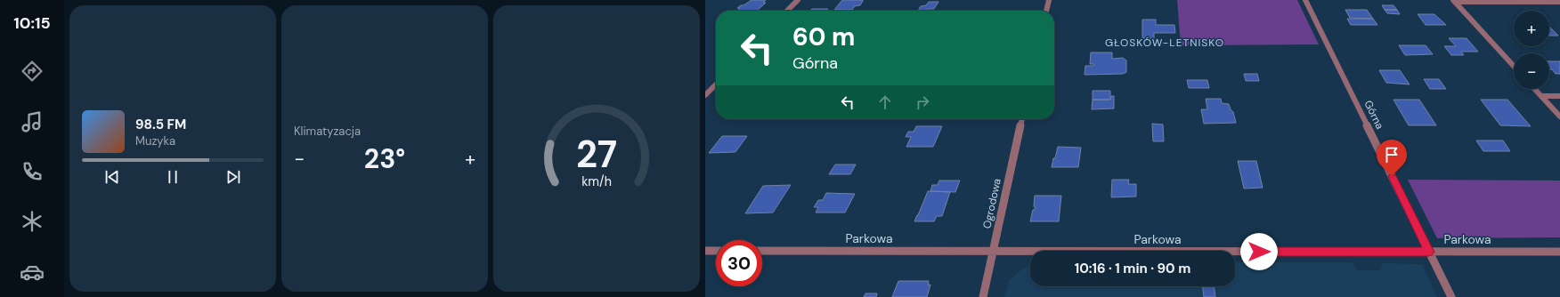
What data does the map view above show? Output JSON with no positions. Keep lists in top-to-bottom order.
{
  "streets": {
    "street": ["Górna", "Ogrodowa", "Parkowa"]
  },
  "crossings": [
    ["Górna", "Parkowa"],
    ["Ogrodowa", "Parkowa"]
  ],
  "districts": ["GŁOSKÓW-LETNISKO"],
  "page": {
    "tabs": "10:15",
    "tile": "Klimatyzacja",
    "map_buttons": ["+", "−"],
    "turn": ["60 m", "Górna"],
    "song": ["98.5 FM", "Muzyka"],
    "heat": ["−", "23°", "+"],
    "limit": "30",
    "trip": "10:16 · 1 min · 90 m",
    "gauge": ["27", "km/h"]
  }
}
